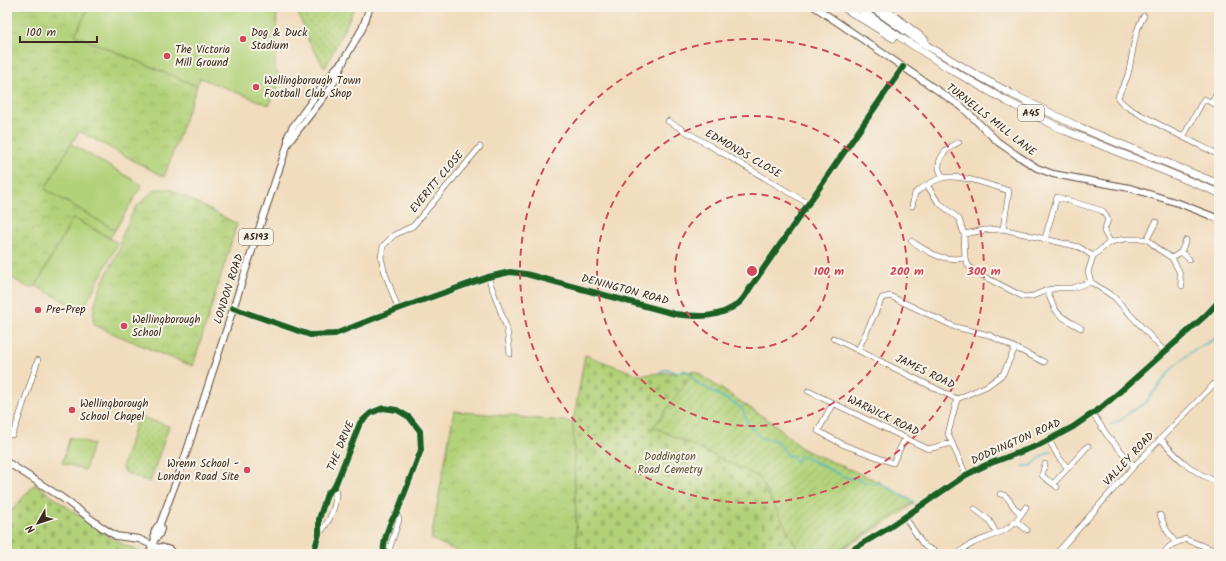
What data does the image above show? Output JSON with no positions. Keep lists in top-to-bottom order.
{
  "streets": {
    "highway": ["A45"],
    "main road": ["TURNELLS MILL LANE", "A5193", "LONDON ROAD"],
    "street": [
      "EDMONDS CLOSE",
      "EVERITT CLOSE",
      "DENINGTON ROAD",
      "JAMES ROAD",
      "WARWICK ROAD",
      "DODDINGTON ROAD",
      "THE DRIVE",
      "VALLEY ROAD"
    ]
  },
  "crossings": [
    ["TURNELLS MILL LANE", "DENINGTON ROAD"],
    ["EDMONDS CLOSE", "DENINGTON ROAD"],
    ["EVERITT CLOSE", "DENINGTON ROAD"],
    ["LONDON ROAD", "DENINGTON ROAD"],
    ["JAMES ROAD", "WARWICK ROAD"],
    ["JAMES ROAD", "DODDINGTON ROAD"]
  ],
  "parks": ["Doddington Road Cemetry"],
  "places": [
    "Dog & Duck Stadium",
    "The Victoria Mill Ground",
    "Wellingborough Town Football Club Shop",
    "Pre-Prep",
    "Wellingborough School",
    "Wellingborough School Chapel",
    "Wrenn School - London Road Site"
  ],
  "scale_bar": "100 m",
  "north": "bottom left",
  "rings": ["100 m", "200 m", "300 m"]
}
